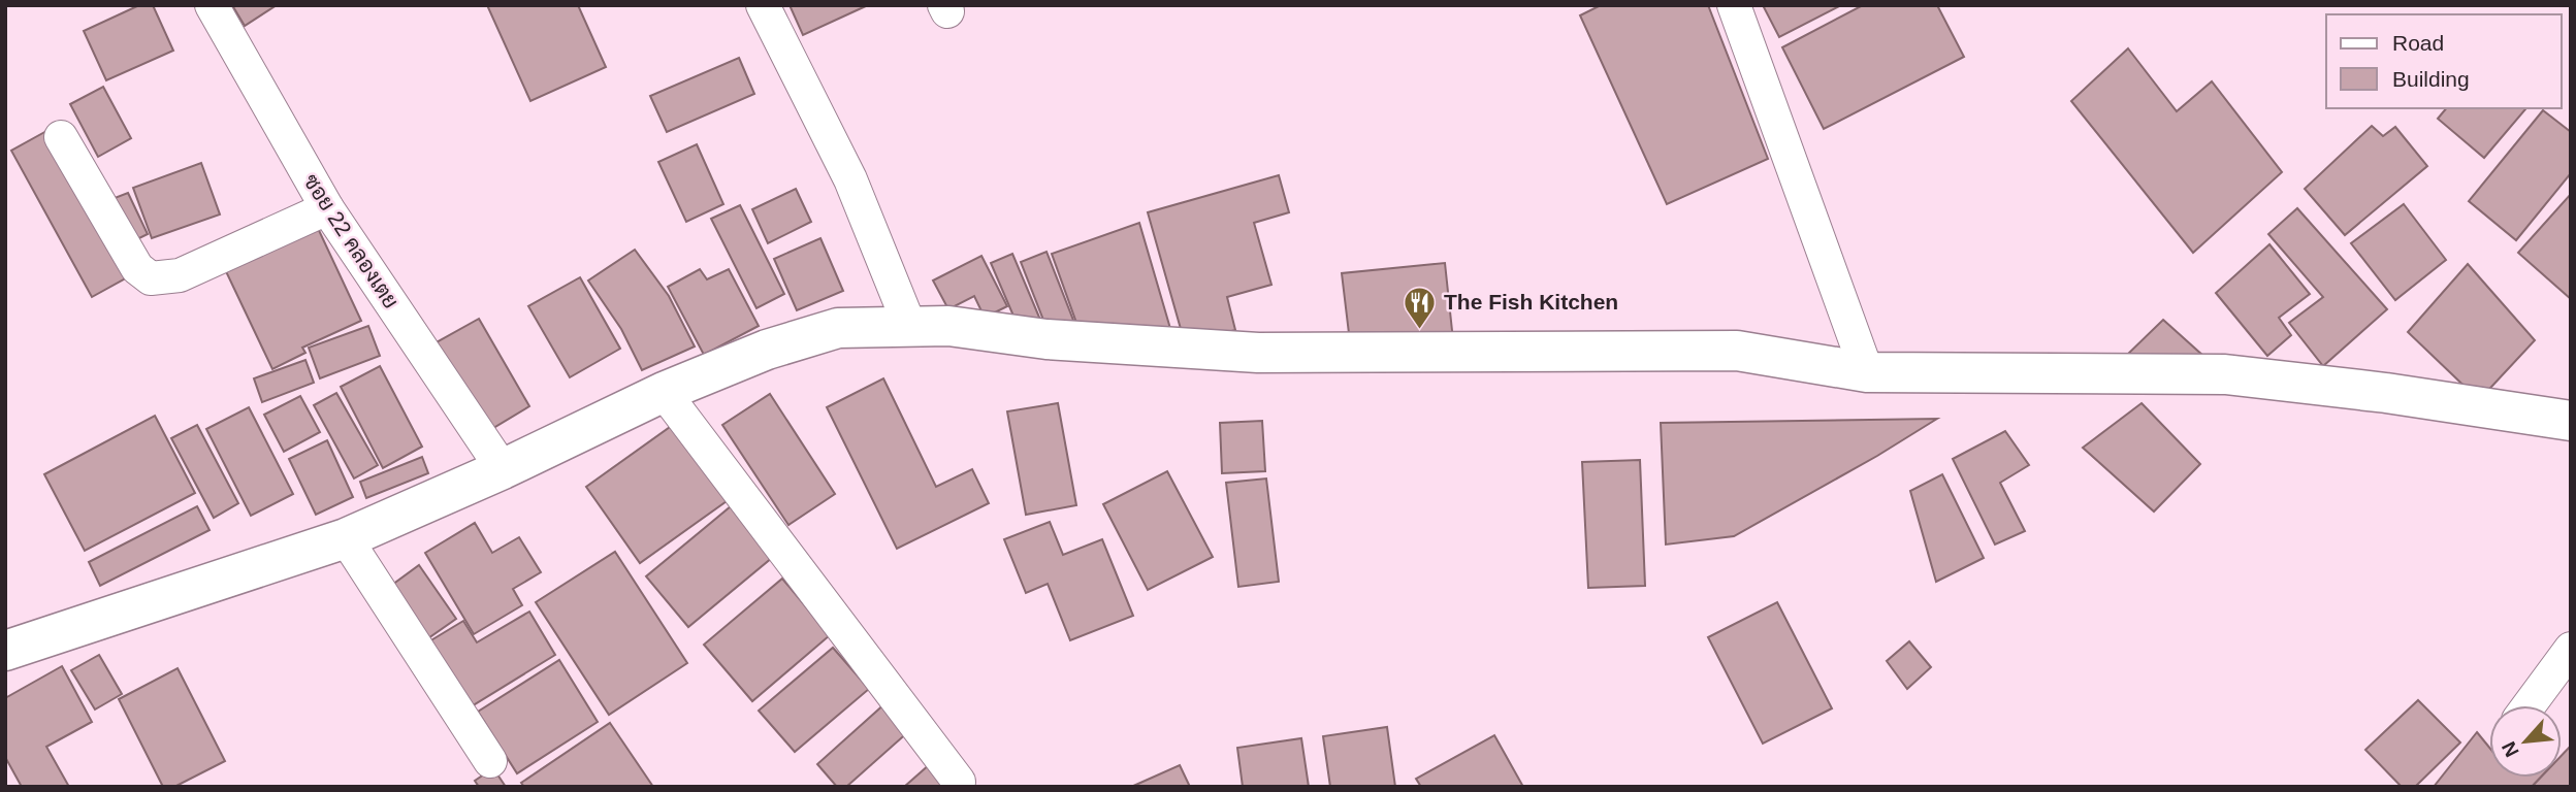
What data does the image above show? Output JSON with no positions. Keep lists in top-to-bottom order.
{
  "streets": {
    "street": ["ซอย 22 คลองเตย"]
  },
  "places": {
    "restaurant": ["The Fish Kitchen"]
  },
  "legend": ["Road", "Building"],
  "north": "bottom left"
}
